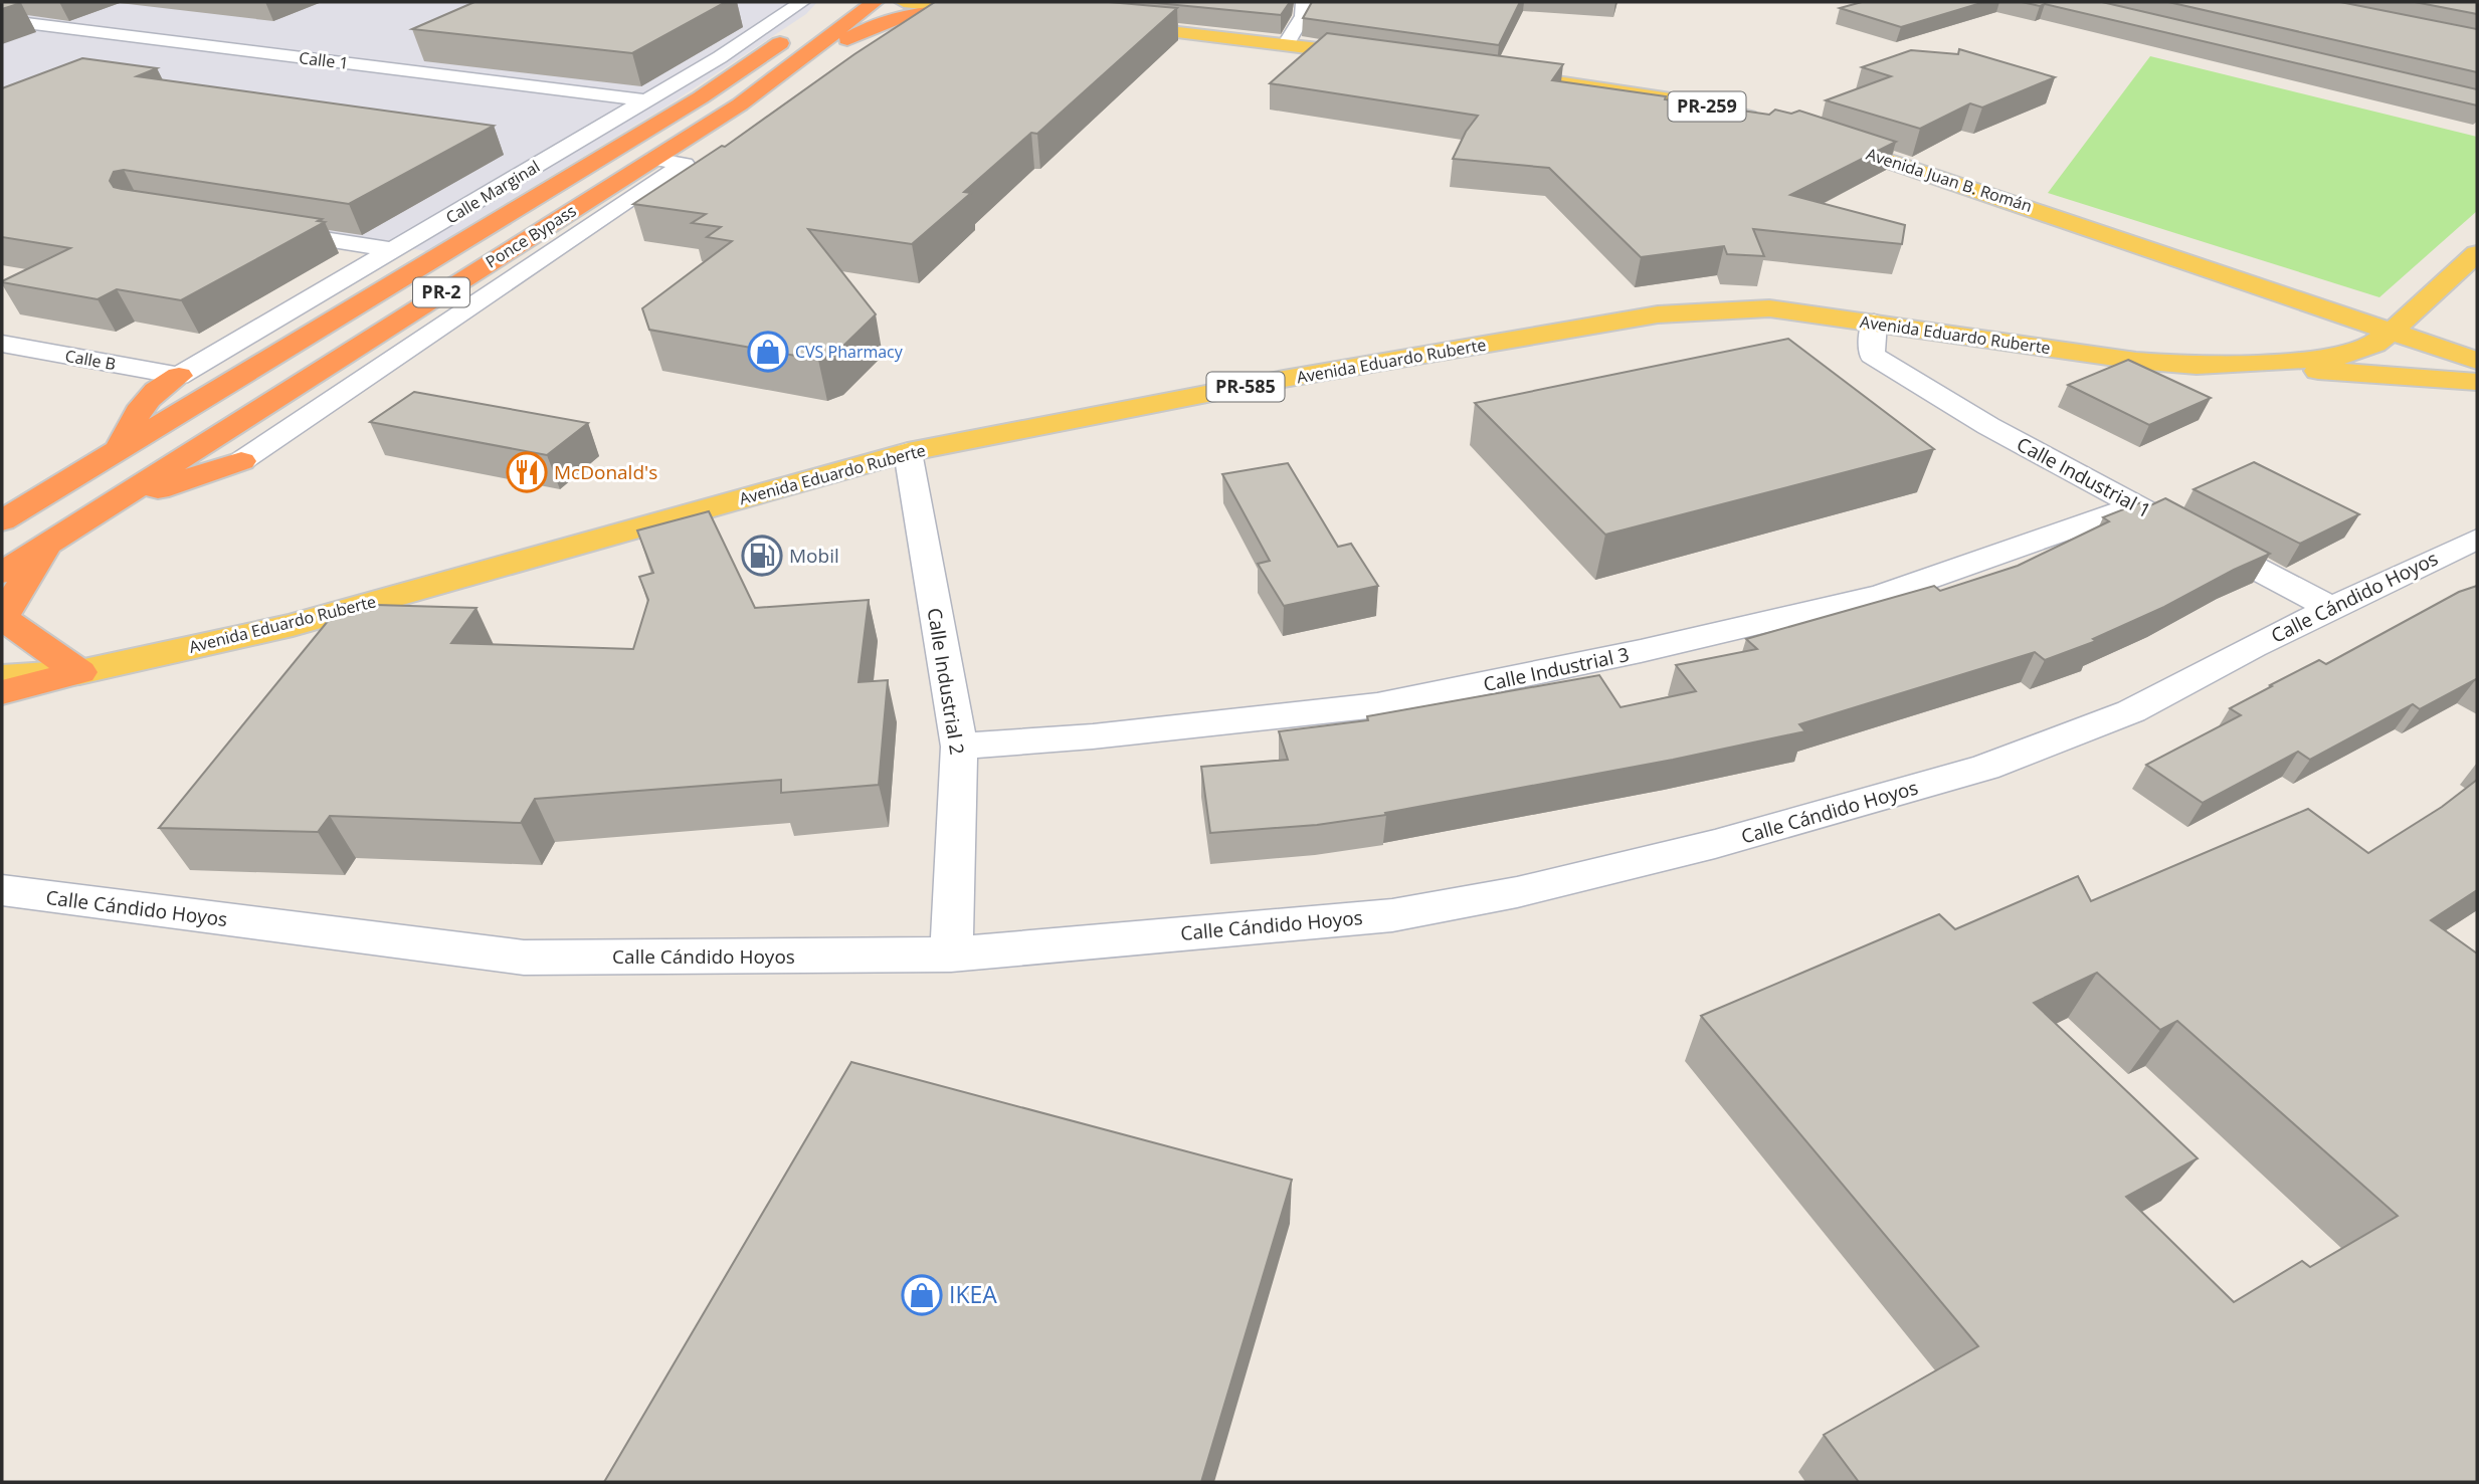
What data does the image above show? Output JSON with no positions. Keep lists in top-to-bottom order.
{
  "streets": {
    "highway": ["Ponce Bypass", "PR-2"],
    "main road": [
      "PR-259",
      "Avenida Juan B. Román",
      "Avenida Eduardo Ruberte",
      "PR-585"
    ],
    "street": [
      "Calle 1",
      "Calle Marginal",
      "Calle B",
      "Calle Industrial 1",
      "Calle Cándido Hoyos",
      "Calle Industrial 3",
      "Calle Industrial 2"
    ]
  },
  "crossings": [
    ["Calle 1", "Calle Marginal"],
    ["Avenida Juan B. Román", "Avenida Eduardo Ruberte"],
    ["Calle Marginal", "Calle B"],
    ["Avenida Eduardo Ruberte", "Calle Industrial 1"],
    ["Avenida Eduardo Ruberte", "Calle Industrial 2"],
    ["Calle Industrial 1", "Calle Cándido Hoyos"],
    ["Calle Industrial 1", "Calle Industrial 3"],
    ["Calle Cándido Hoyos", "Calle Industrial 2"],
    ["Calle Industrial 3", "Calle Industrial 2"]
  ],
  "places": {
    "shop": ["CVS Pharmacy", "IKEA"],
    "restaurant": ["McDonald's"],
    "fuel station": ["Mobil"]
  }
}
